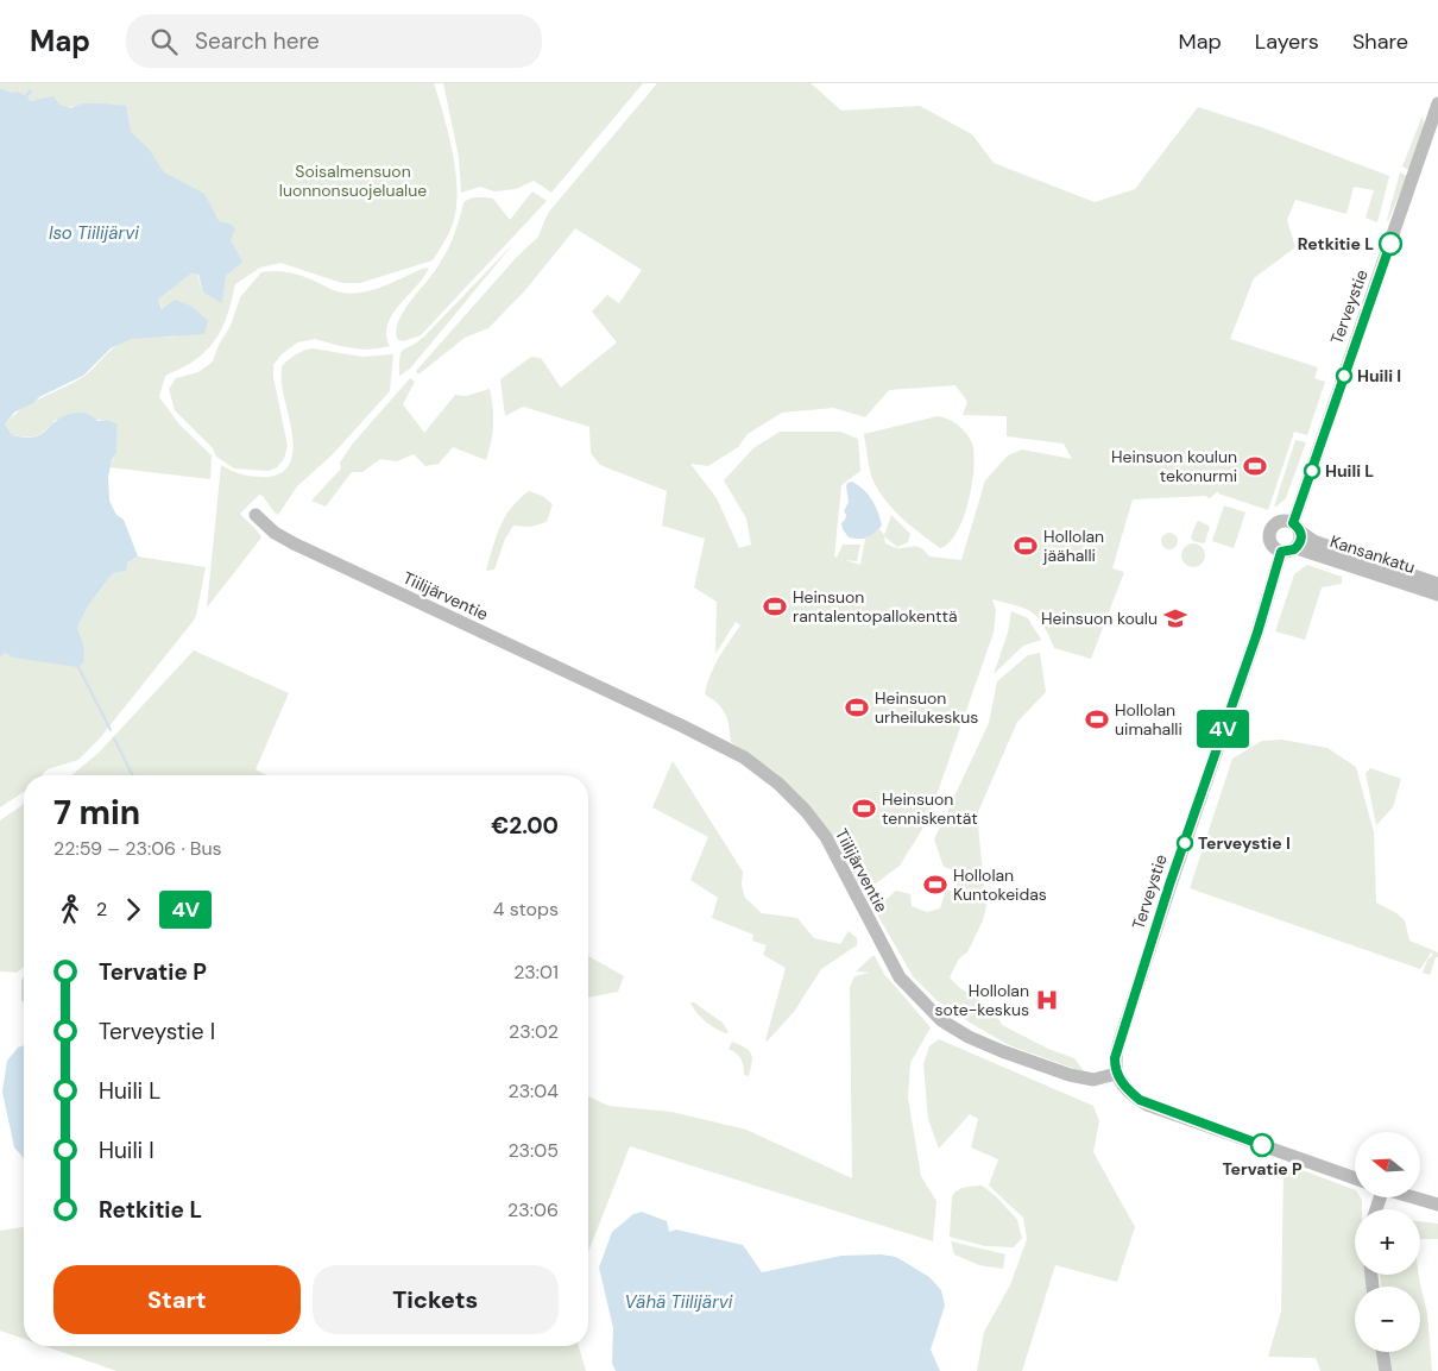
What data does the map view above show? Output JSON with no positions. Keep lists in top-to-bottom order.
{
  "streets": {
    "main road": ["Terveystie", "Kansankatu", "Tiilijärventie"]
  },
  "crossings": [
    ["Terveystie", "Kansankatu"],
    ["Terveystie", "Tiilijärventie"]
  ],
  "water": ["Iso Tiilijärvi", "Vähä Tiilijärvi"],
  "parks": ["Soisalmensuon luonnonsuojelualue"],
  "places": {
    "other": [
      "Retkitie L",
      "Huili I",
      "Huili L",
      "Terveystie I",
      "Tervatie P"
    ],
    "sports": [
      "Heinsuon koulun tekonurmi",
      "Hollolan jäähalli",
      "Heinsuon rantalentopallokenttä",
      "Heinsuon urheilukeskus",
      "Hollolan uimahalli",
      "Heinsuon tenniskentät",
      "Hollolan Kuntokeidas"
    ],
    "school or university": ["Heinsuon koulu"],
    "hospital": ["Hollolan sote-keskus"]
  },
  "lines": ["bus line 4V"],
  "north": "left",
  "page": {
    "header": "Map",
    "search": "Search here",
    "nav": ["Map", "Layers", "Share"],
    "on_map": "4V",
    "heading": ["7 min", "22:59 – 23:06 · Bus", "€2.00"],
    "legs": ["2", "4V", "4 stops"],
    "list": [
      {
        "name": "Tervatie P",
        "value": "23:01"
      },
      {
        "name": "Terveystie I",
        "value": "23:02"
      },
      {
        "name": "Huili L",
        "value": "23:04"
      },
      {
        "name": "Huili I",
        "value": "23:05"
      },
      {
        "name": "Retkitie L",
        "value": "23:06"
      }
    ],
    "map_buttons": ["+", "−"],
    "buttons": ["Start", "Tickets"]
  }
}
